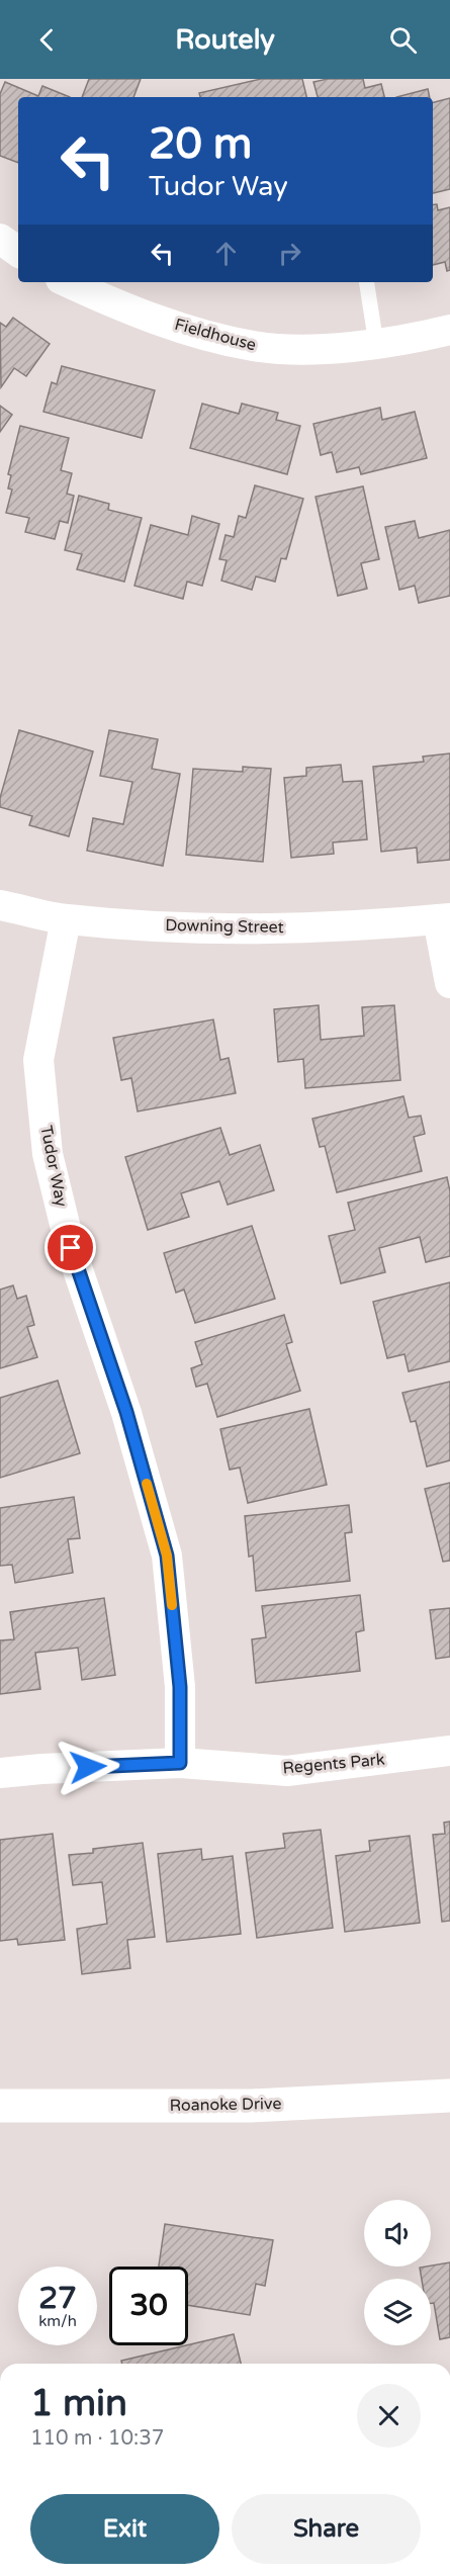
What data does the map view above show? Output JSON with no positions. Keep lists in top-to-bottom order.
{
  "streets": {
    "street": [
      "Fieldhouse",
      "Downing Street",
      "Tudor Way",
      "Regents Park",
      "Roanoke Drive"
    ]
  },
  "crossings": [
    ["Downing Street", "Tudor Way"],
    ["Tudor Way", "Regents Park"]
  ],
  "page": {
    "header": "Routely",
    "turn": ["20 m", "Tudor Way"],
    "speed": "27 km/h",
    "limit": "30",
    "heading": ["1 min", "110 m · 10:37"],
    "buttons": ["Exit", "Share"]
  }
}
